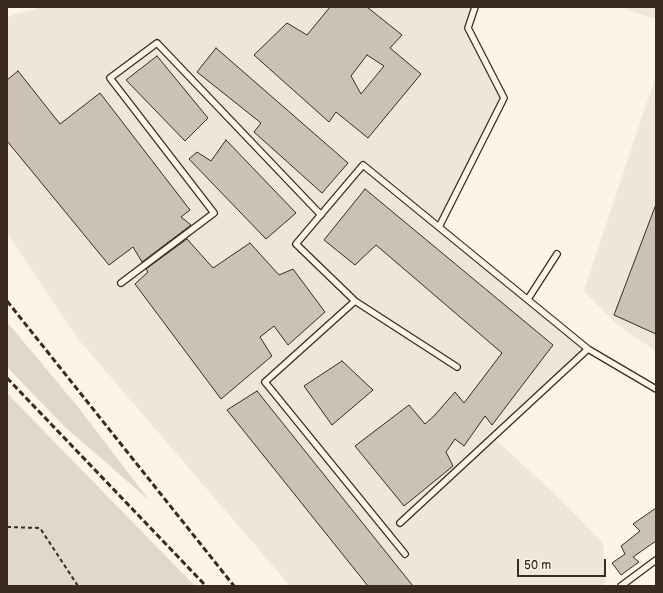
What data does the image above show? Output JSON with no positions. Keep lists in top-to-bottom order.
{
  "scale_bar": "50 m"
}
